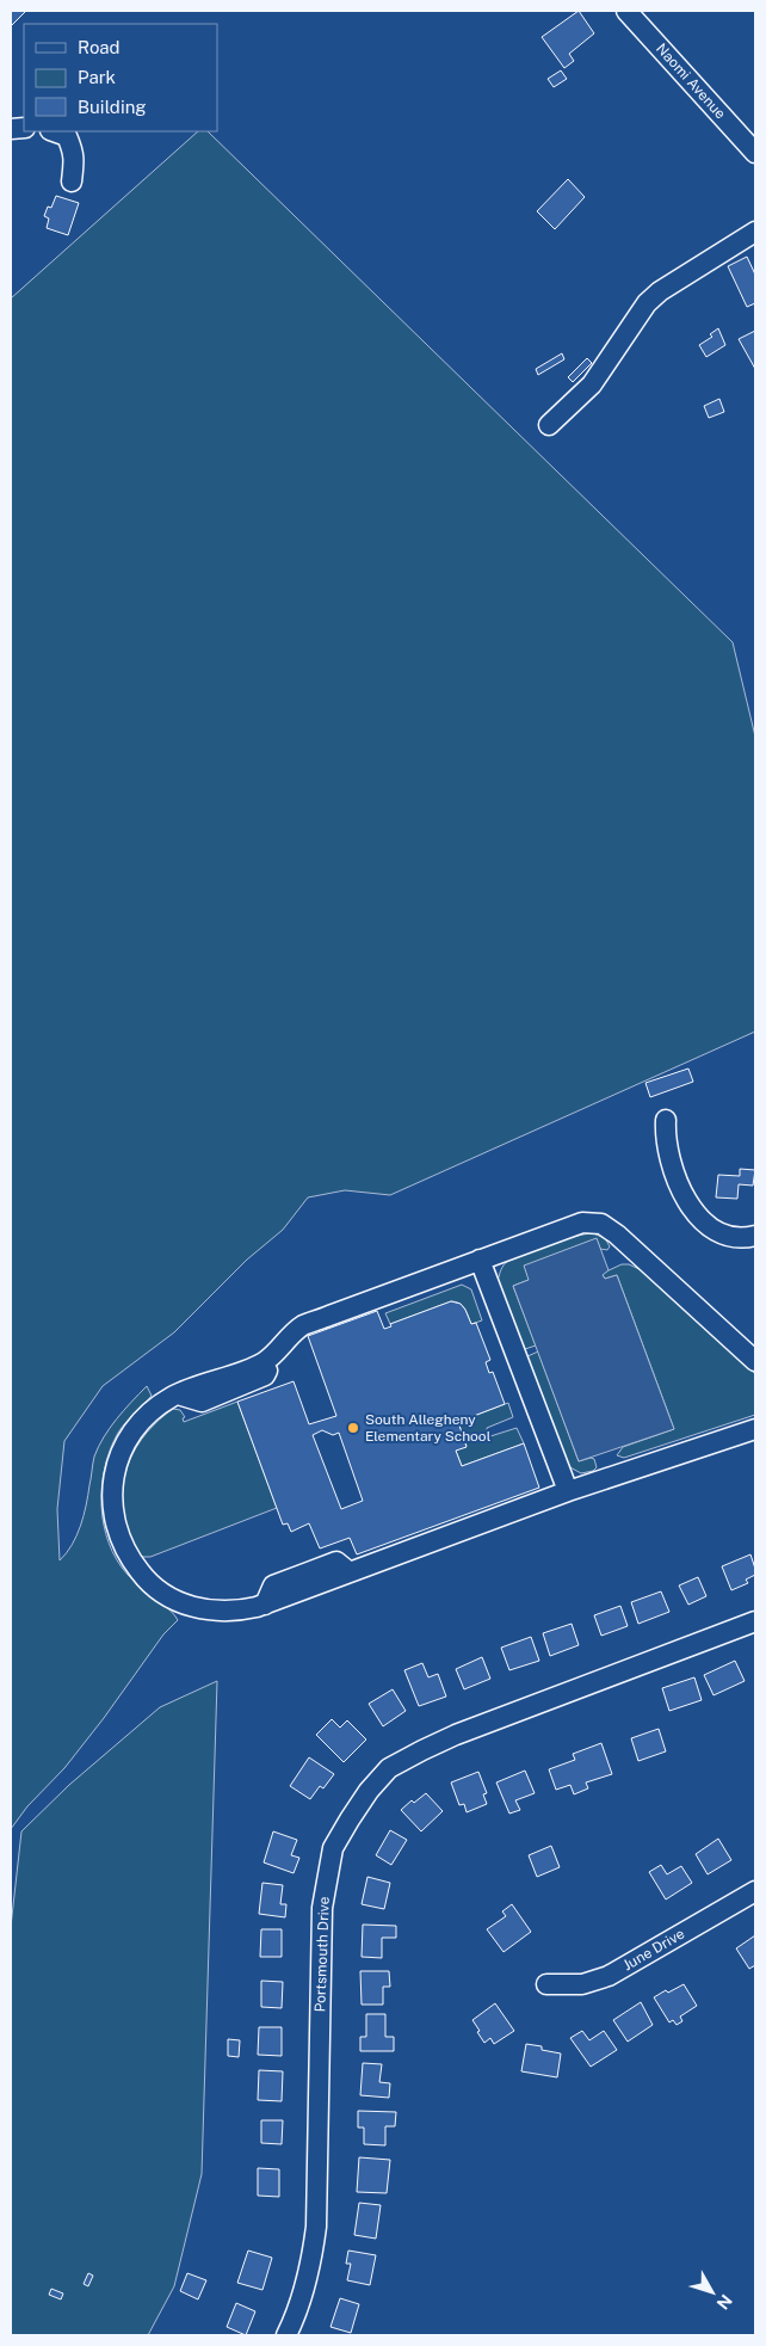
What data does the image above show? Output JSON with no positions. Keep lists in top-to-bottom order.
{
  "streets": {
    "street": ["Naomi Avenue", "June Drive", "Portsmouth Drive"]
  },
  "places": ["South Allegheny Elementary School"],
  "legend": ["Road", "Park", "Building"],
  "north": "bottom right"
}
